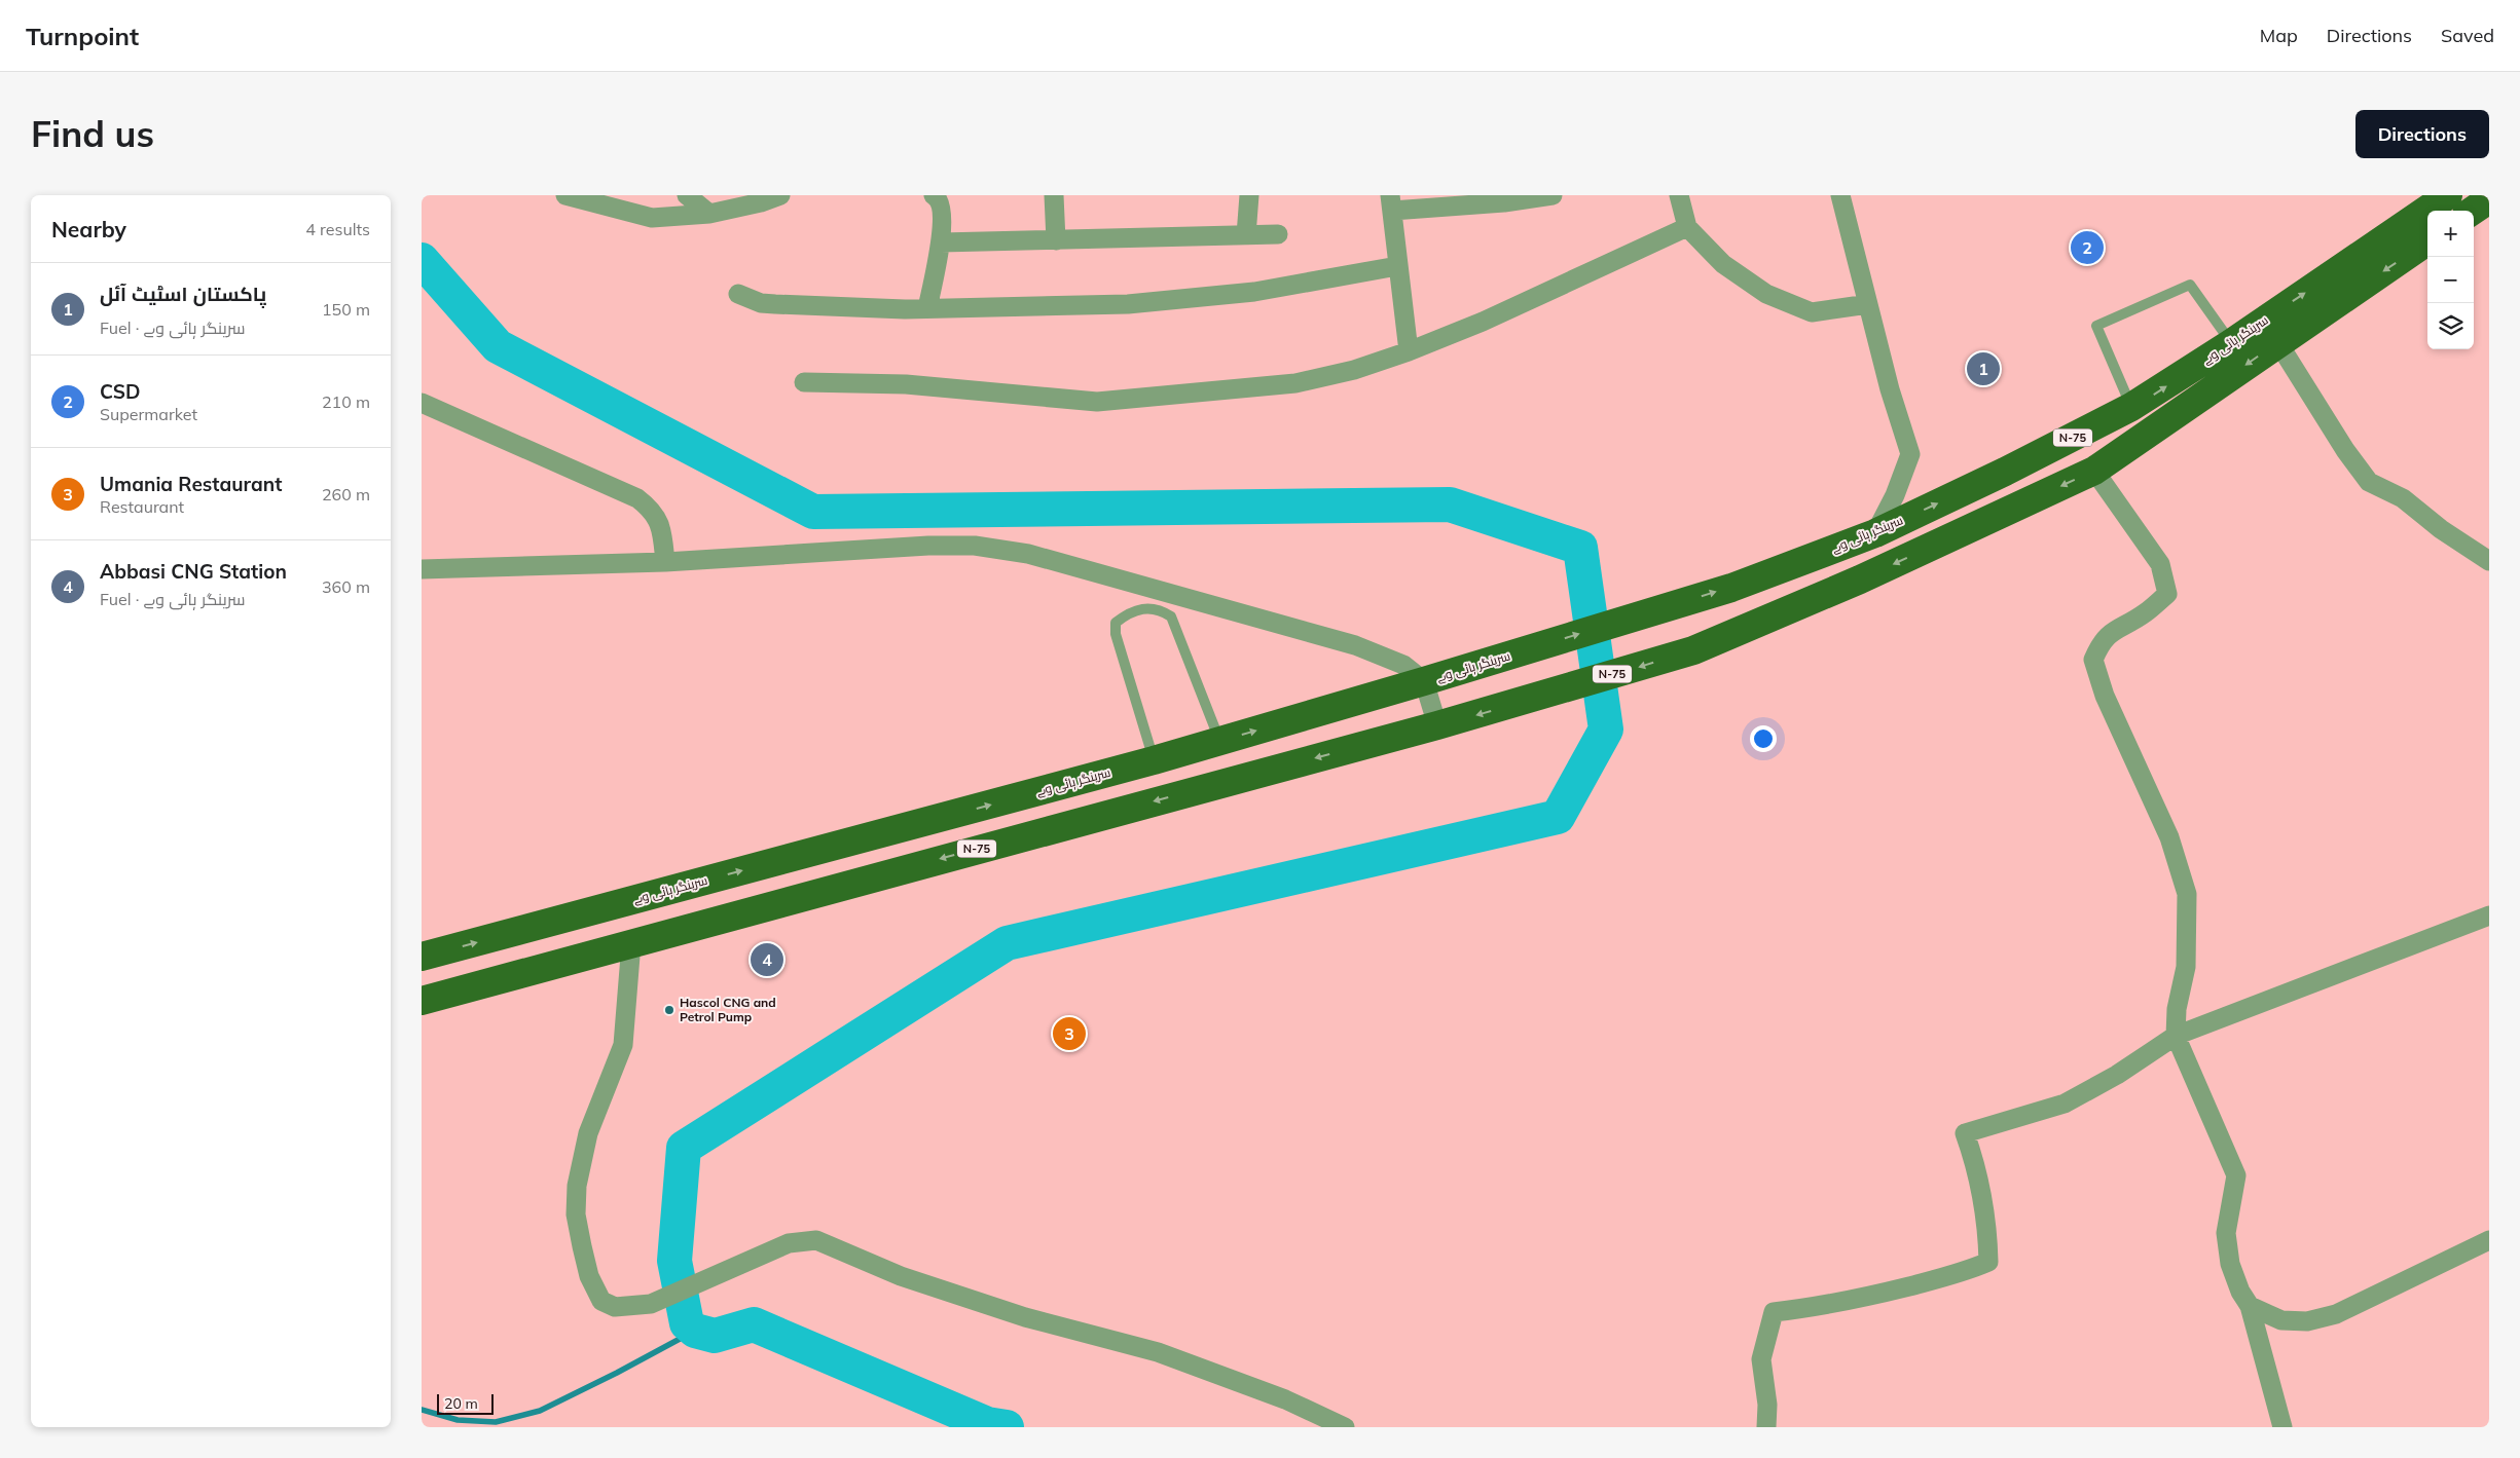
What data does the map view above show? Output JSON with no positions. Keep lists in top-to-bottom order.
{
  "streets": {
    "highway": ["سرینگر ہائی وے", "N-75"]
  },
  "places": ["Hascol CNG and Petrol Pump"],
  "scale_bar": "20 m",
  "page": {
    "header": "Turnpoint",
    "nav": ["Map", "Directions", "Saved"],
    "buttons": "Directions",
    "title": "Find us",
    "heading": ["Nearby", "4 results"],
    "map_buttons": ["+", "−"],
    "pins": [
      "2",
      "1",
      "4",
      "3"
    ],
    "list": [
      {
        "mark": "1",
        "name": "پاکستان اسٹیٹ آئل",
        "note": "Fuel · سرینگر ہائی وے",
        "value": "150 m"
      },
      {
        "mark": "2",
        "name": "CSD",
        "note": "Supermarket",
        "value": "210 m"
      },
      {
        "mark": "3",
        "name": "Umania Restaurant",
        "note": "Restaurant",
        "value": "260 m"
      },
      {
        "mark": "4",
        "name": "Abbasi CNG Station",
        "note": "Fuel · سرینگر ہائی وے",
        "value": "360 m"
      }
    ],
    "scale": "20 m"
  }
}
